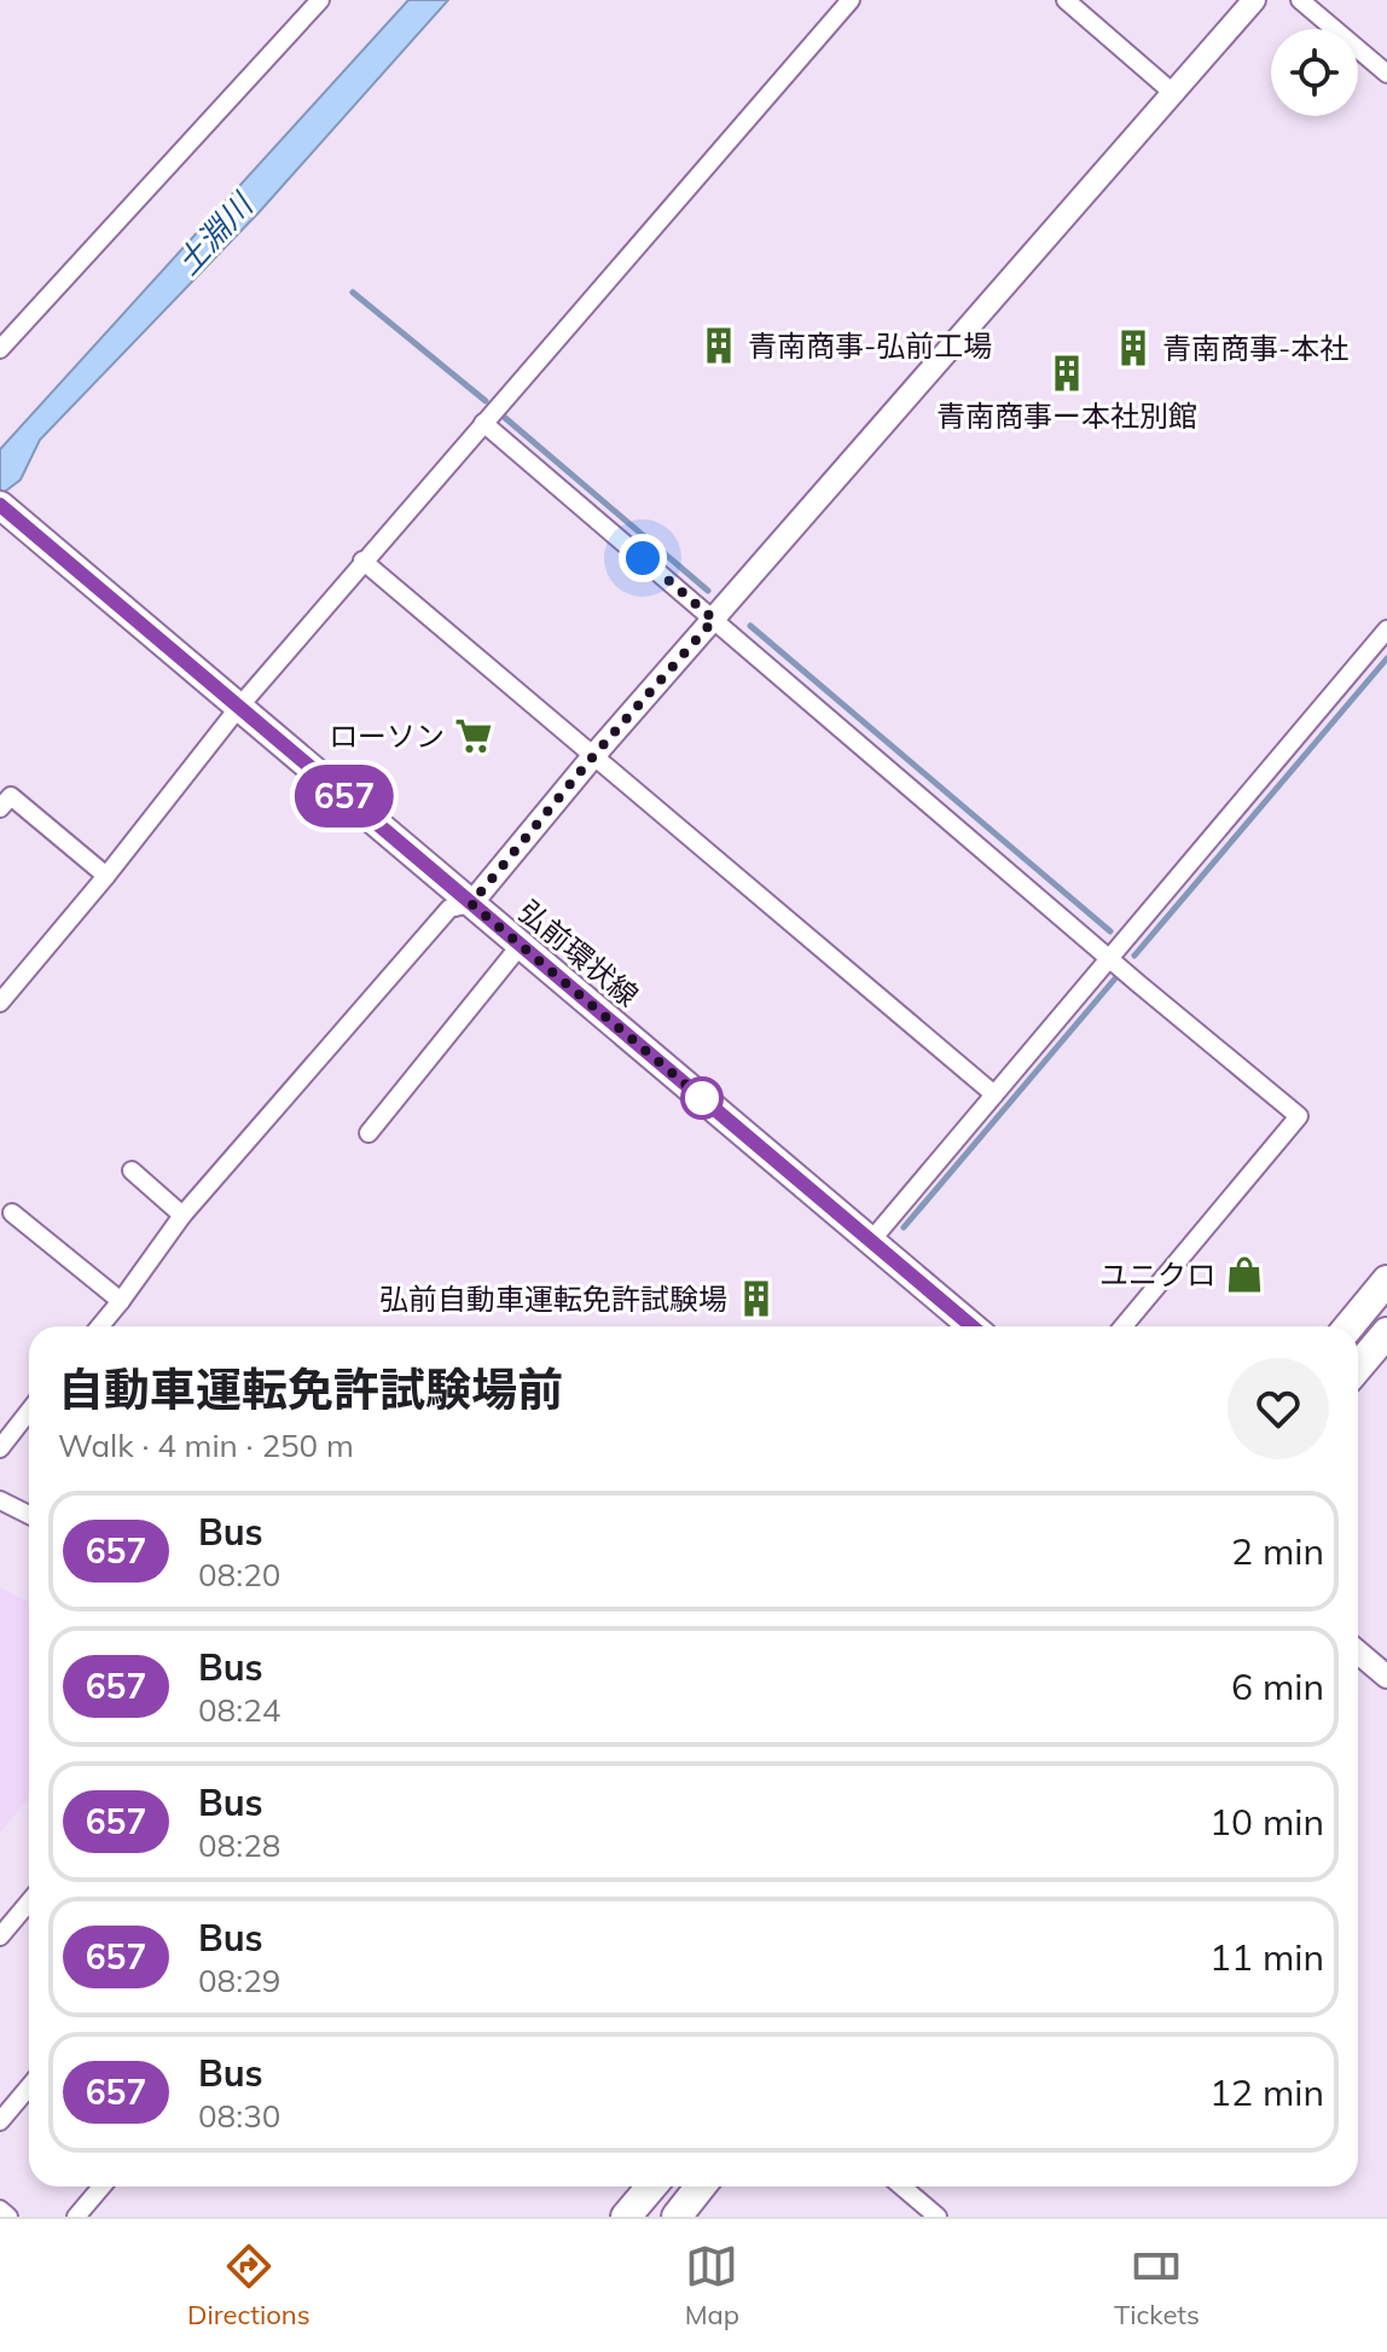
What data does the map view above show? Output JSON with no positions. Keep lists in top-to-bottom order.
{
  "streets": {
    "main road": ["弘前環状線"]
  },
  "water": ["土淵川"],
  "places": {
    "building": [
      "青南商事-弘前工場",
      "青南商事-本社",
      "青南商事ー本社別館",
      "弘前自動車運転免許試験場"
    ],
    "supermarket": ["ローソン"],
    "shop": ["ユニクロ"]
  },
  "lines": ["bus line 657"],
  "page": {
    "on_map": "657",
    "heading": ["自動車運転免許試験場前", "Walk · 4 min · 250 m"],
    "list": [
      {
        "mark": "657",
        "name": "Bus",
        "note": "08:20",
        "value": "2 min"
      },
      {
        "mark": "657",
        "name": "Bus",
        "note": "08:24",
        "value": "6 min"
      },
      {
        "mark": "657",
        "name": "Bus",
        "note": "08:28",
        "value": "10 min"
      },
      {
        "mark": "657",
        "name": "Bus",
        "note": "08:29",
        "value": "11 min"
      },
      {
        "mark": "657",
        "name": "Bus",
        "note": "08:30",
        "value": "12 min"
      }
    ],
    "tabs": ["Directions", "Map", "Tickets"]
  }
}
